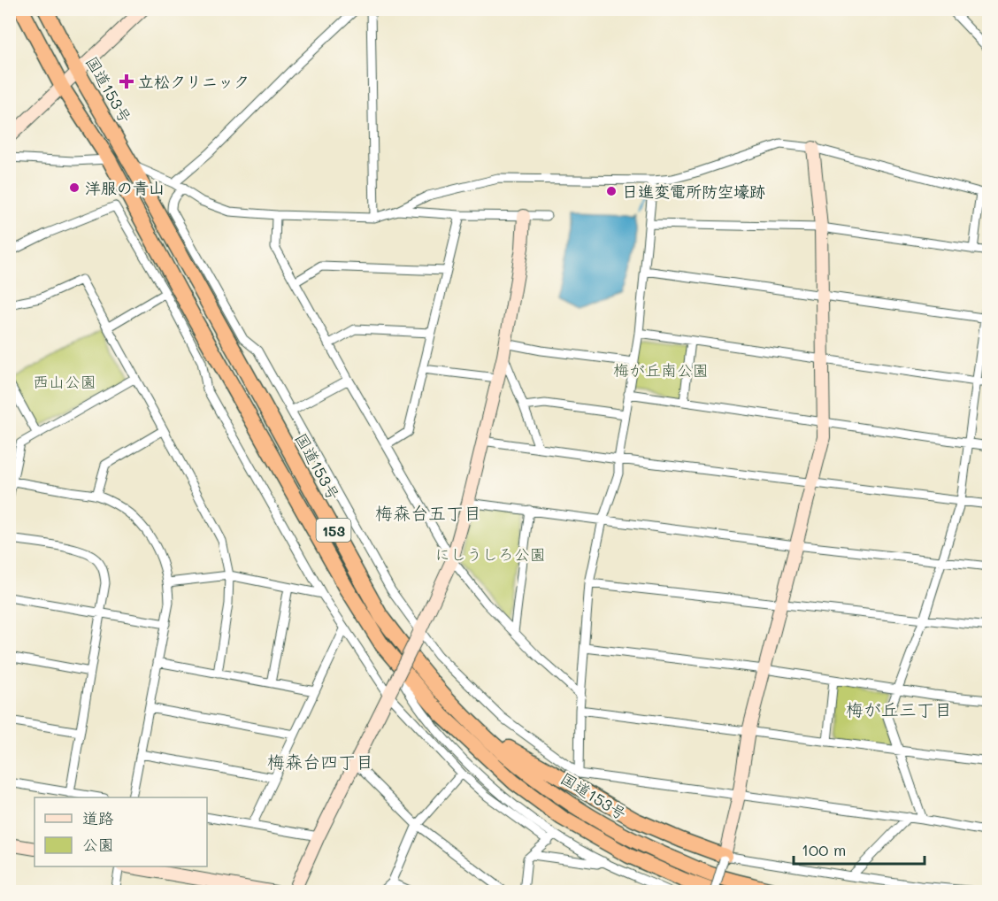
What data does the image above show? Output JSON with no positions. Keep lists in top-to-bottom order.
{
  "streets": {
    "highway": ["国道153号", "153"]
  },
  "districts": ["梅森台五丁目", "梅が丘三丁目", "梅森台四丁目"],
  "parks": ["梅が丘南公園", "西山公園", "にしうしろ公園"],
  "places": {
    "health": ["立松クリニック"],
    "other": ["洋服の青山", "日進変電所防空壕跡"]
  },
  "legend": ["道路", "公園"],
  "scale_bar": "100 m"
}
